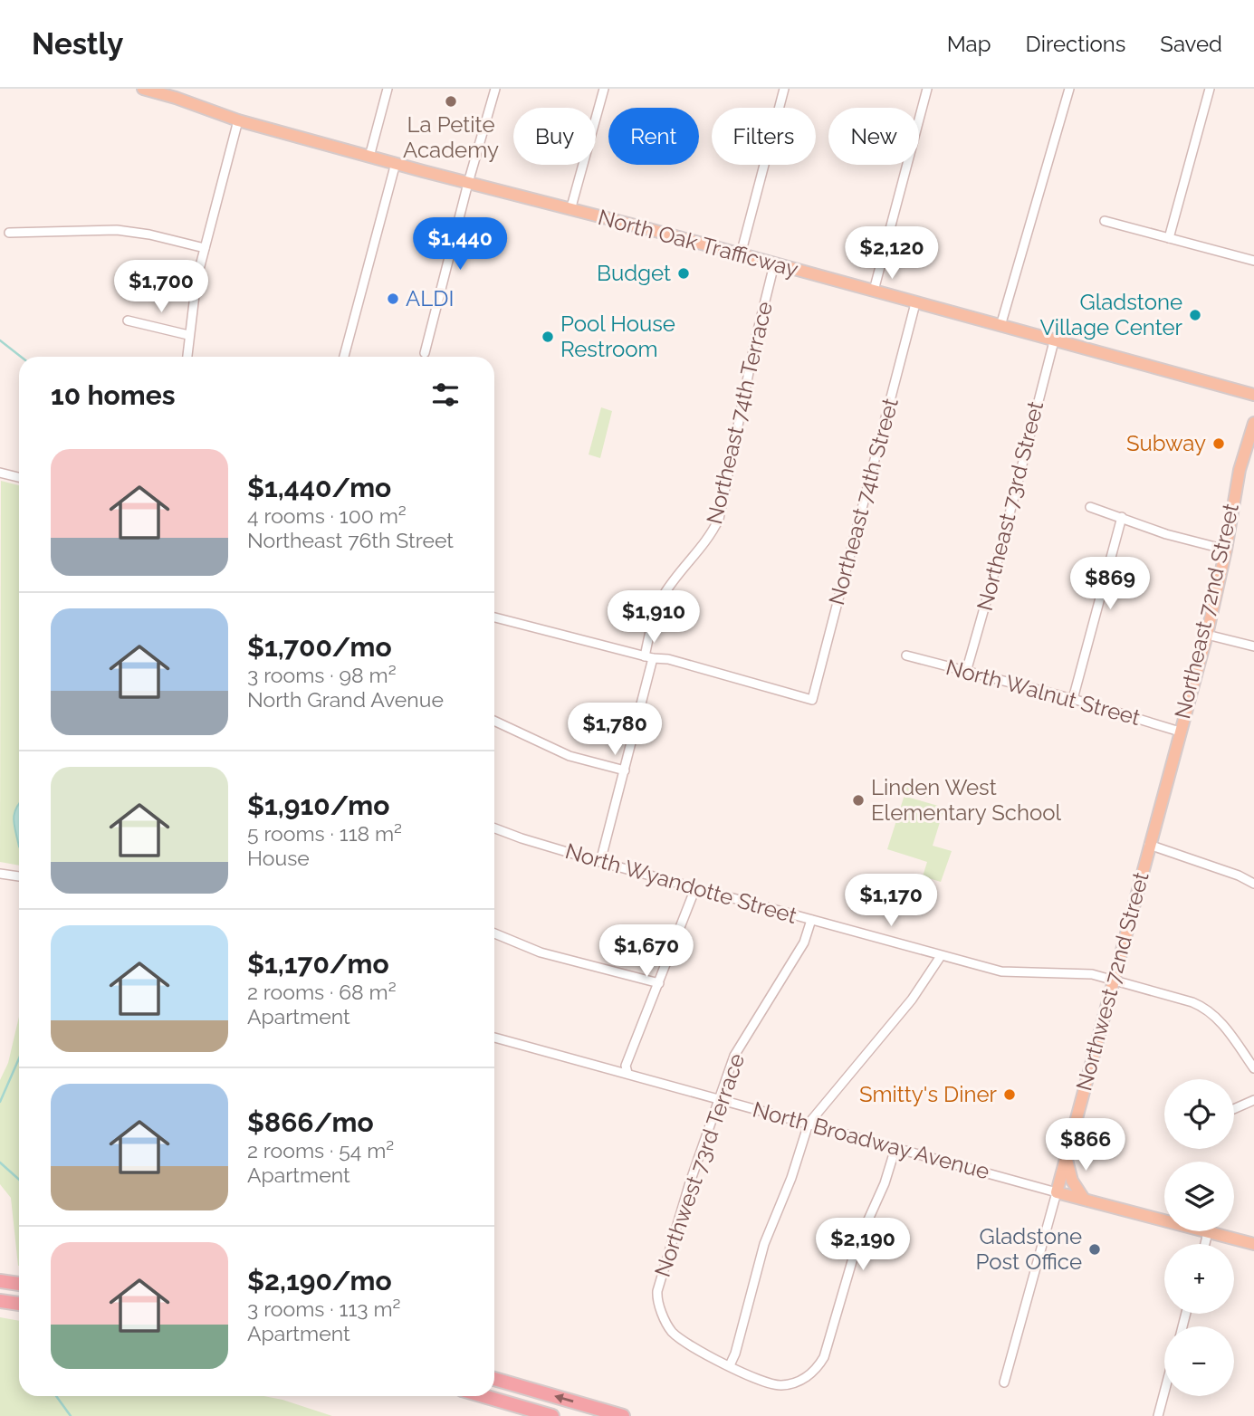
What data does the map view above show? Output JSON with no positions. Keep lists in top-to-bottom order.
{
  "streets": {
    "main road": [
      "North Oak Trafficway",
      "Northeast 72nd Street",
      "Northwest 72nd Street",
      "North Broadway Avenue"
    ],
    "street": [
      "Northeast 74th Terrace",
      "Northeast 74th Street",
      "Northeast 73rd Street",
      "North Walnut Street",
      "North Wyandotte Street",
      "Northwest 73rd Terrace"
    ]
  },
  "crossings": [
    ["North Oak Trafficway", "Northeast 74th Terrace"],
    ["North Oak Trafficway", "Northeast 74th Street"],
    ["North Oak Trafficway", "Northeast 73rd Street"],
    ["Northeast 74th Terrace", "Northeast 74th Street"],
    ["Northeast 74th Terrace", "North Wyandotte Street"],
    ["Northeast 73rd Street", "North Walnut Street"],
    ["Northeast 72nd Street", "North Walnut Street"],
    ["Northeast 72nd Street", "Northwest 72nd Street"],
    ["North Wyandotte Street", "Northwest 72nd Street"],
    ["North Wyandotte Street", "Northwest 73rd Terrace"],
    ["Northwest 72nd Street", "North Broadway Avenue"],
    ["North Broadway Avenue", "Northwest 73rd Terrace"]
  ],
  "places": [
    "La Petite Academy",
    "Budget",
    "ALDI",
    "Gladstone Village Center",
    "Pool House Restroom",
    "Subway",
    "Linden West Elementary School",
    "Smitty's Diner",
    "Gladstone Post Office"
  ],
  "page": {
    "header": "Nestly",
    "nav": ["Map", "Directions", "Saved"],
    "chip": [
      "Buy",
      "Rent",
      "Filters",
      "New"
    ],
    "price": [
      "$1,440",
      "$2,120",
      "$1,700",
      "$869",
      "$1,910",
      "$1,780",
      "$1,170",
      "$1,670",
      "$866",
      "$2,190"
    ],
    "heading": "10 homes",
    "list": [
      {
        "name": "$1,440/mo",
        "note": "4 rooms · 100 m² · Northeast 76th Street"
      },
      {
        "name": "$1,700/mo",
        "note": "3 rooms · 98 m² · North Grand Avenue"
      },
      {
        "name": "$1,910/mo",
        "note": "5 rooms · 118 m² · House"
      },
      {
        "name": "$1,170/mo",
        "note": "2 rooms · 68 m² · Apartment"
      },
      {
        "name": "$866/mo",
        "note": "2 rooms · 54 m² · Apartment"
      },
      {
        "name": "$2,190/mo",
        "note": "3 rooms · 113 m² · Apartment"
      }
    ],
    "map_buttons": ["+", "−"]
  }
}
